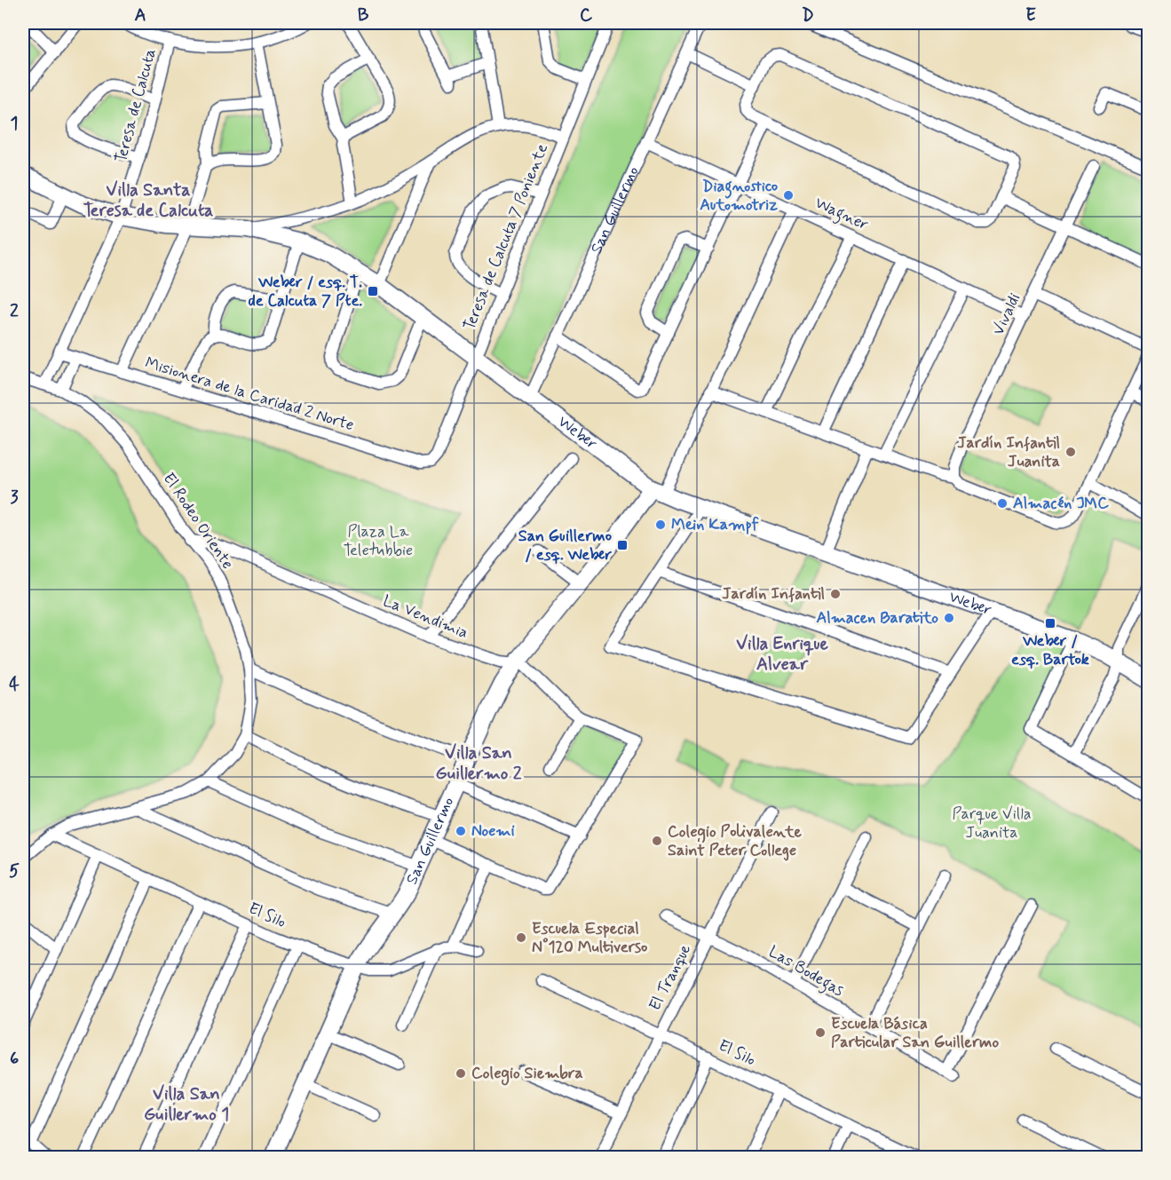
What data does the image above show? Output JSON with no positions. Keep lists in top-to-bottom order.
{
  "streets": {
    "street": [
      "Teresa de Calcuta",
      "San Guillermo",
      "Wagner",
      "Teresa de Calcuta 7 Poniente",
      "Vivaldi",
      "Misionera de la Caridad 2 Norte",
      "Weber",
      "El Rodeo Oriente",
      "La Vendimia",
      "El Silo",
      "Las Bodegas",
      "El Tranque"
    ]
  },
  "crossings": [
    ["Teresa de Calcuta", "Misionera de la Caridad 2 Norte"],
    ["Teresa de Calcuta", "Weber"],
    ["Teresa de Calcuta", "El Rodeo Oriente"],
    ["San Guillermo", "Wagner"],
    ["San Guillermo", "Weber"],
    ["San Guillermo", "La Vendimia"],
    ["San Guillermo", "El Silo"],
    ["Wagner", "Vivaldi"],
    ["Teresa de Calcuta 7 Poniente", "Misionera de la Caridad 2 Norte"],
    ["Teresa de Calcuta 7 Poniente", "Weber"],
    ["El Rodeo Oriente", "La Vendimia"],
    ["El Rodeo Oriente", "El Silo"],
    ["El Silo", "El Tranque"],
    ["Las Bodegas", "El Tranque"]
  ],
  "districts": [
    "Villa Santa Teresa de Calcuta",
    "Villa Enrique Alvear",
    "Villa San Guillermo 2",
    "Villa San Guillermo 1"
  ],
  "parks": ["Plaza La Teletubbie", "Parque Villa Juanita"],
  "places": {
    "other": [
      "Diagnostico Automotriz",
      "Jardín Infantil Juanita",
      "Almacén JMC",
      "Mein Kampf",
      "Jardín Infantil",
      "Almacen Baratito",
      "Noemi",
      "Colegio Polivalente Saint Peter College",
      "Escuela Especial N°120 Multiverso",
      "Escuela Básica Particular San Guillermo",
      "Colegio Siembra"
    ],
    "transit": ["Weber / esq. T. de Calcuta 7 Pte.", "San Guillermo / esq. Weber", "Weber / esq. Bartok"]
  },
  "grid": {
    "columns": [
      "A",
      "B",
      "C",
      "D",
      "E"
    ],
    "rows": [
      "1",
      "2",
      "3",
      "4",
      "5",
      "6"
    ]
  }
}
